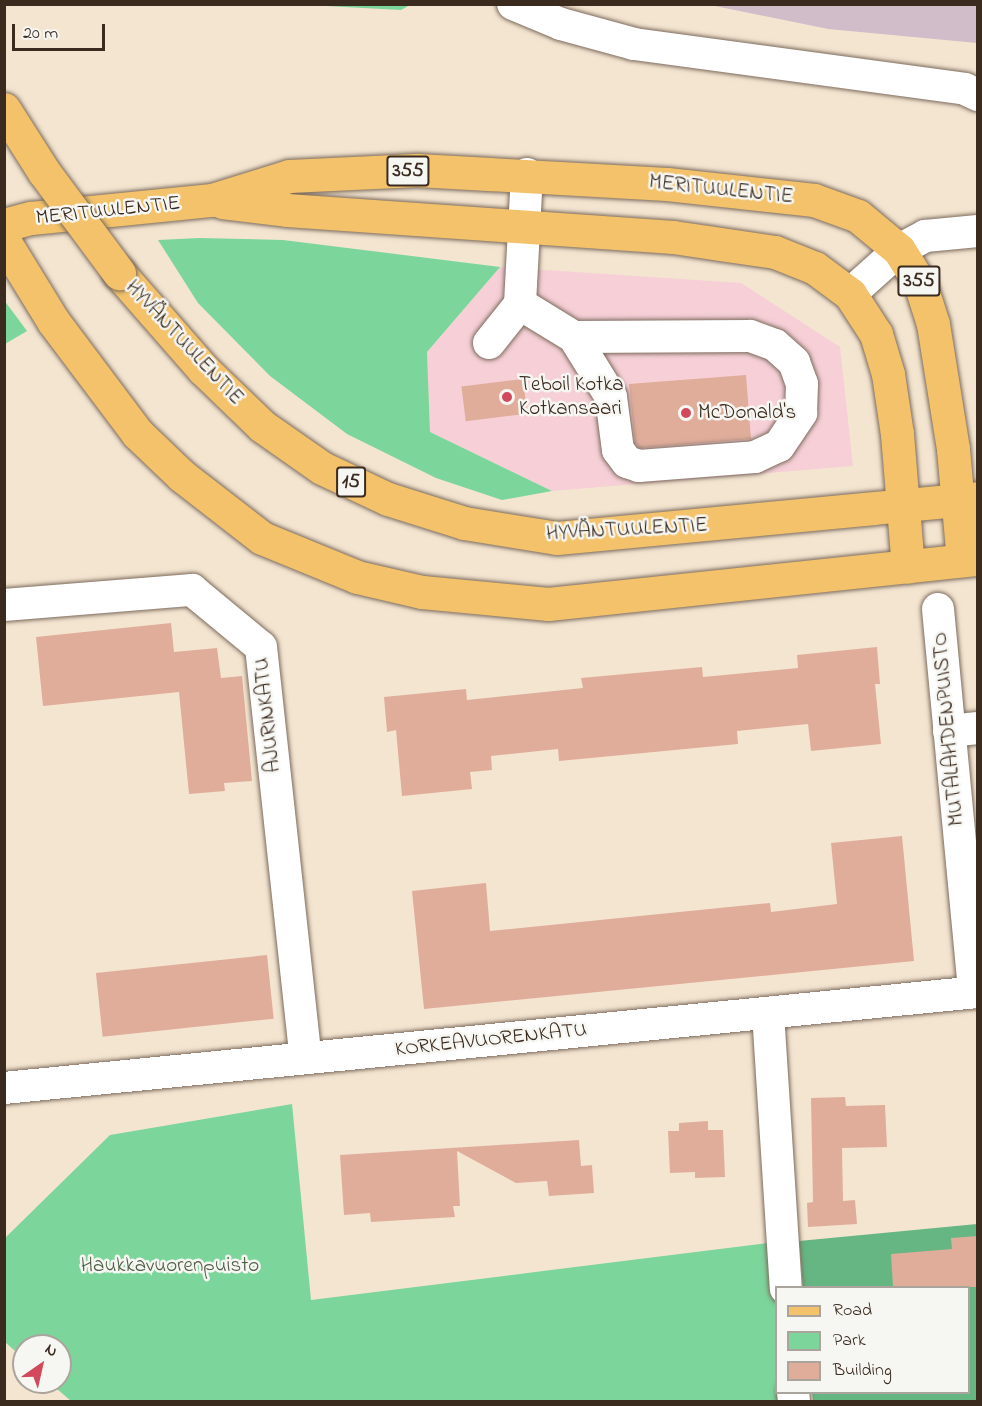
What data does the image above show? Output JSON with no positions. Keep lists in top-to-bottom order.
{
  "streets": {
    "main road": [
      "355",
      "MERITUULENTIE",
      "HYVÄNTUULENTIE",
      "15"
    ],
    "street": ["AJURINKATU", "MUTALAHDENPUISTO", "KORKEAVUORENKATU"]
  },
  "crossings": [
    ["MERITUULENTIE", "HYVÄNTUULENTIE"],
    ["AJURINKATU", "KORKEAVUORENKATU"],
    ["MUTALAHDENPUISTO", "KORKEAVUORENKATU"]
  ],
  "parks": ["Haukkavuorenpuisto"],
  "places": ["Teboil Kotka Kotkansaari", "McDonald's"],
  "legend": ["Road", "Park", "Building"],
  "scale_bar": "20 m",
  "north": "top right"
}
